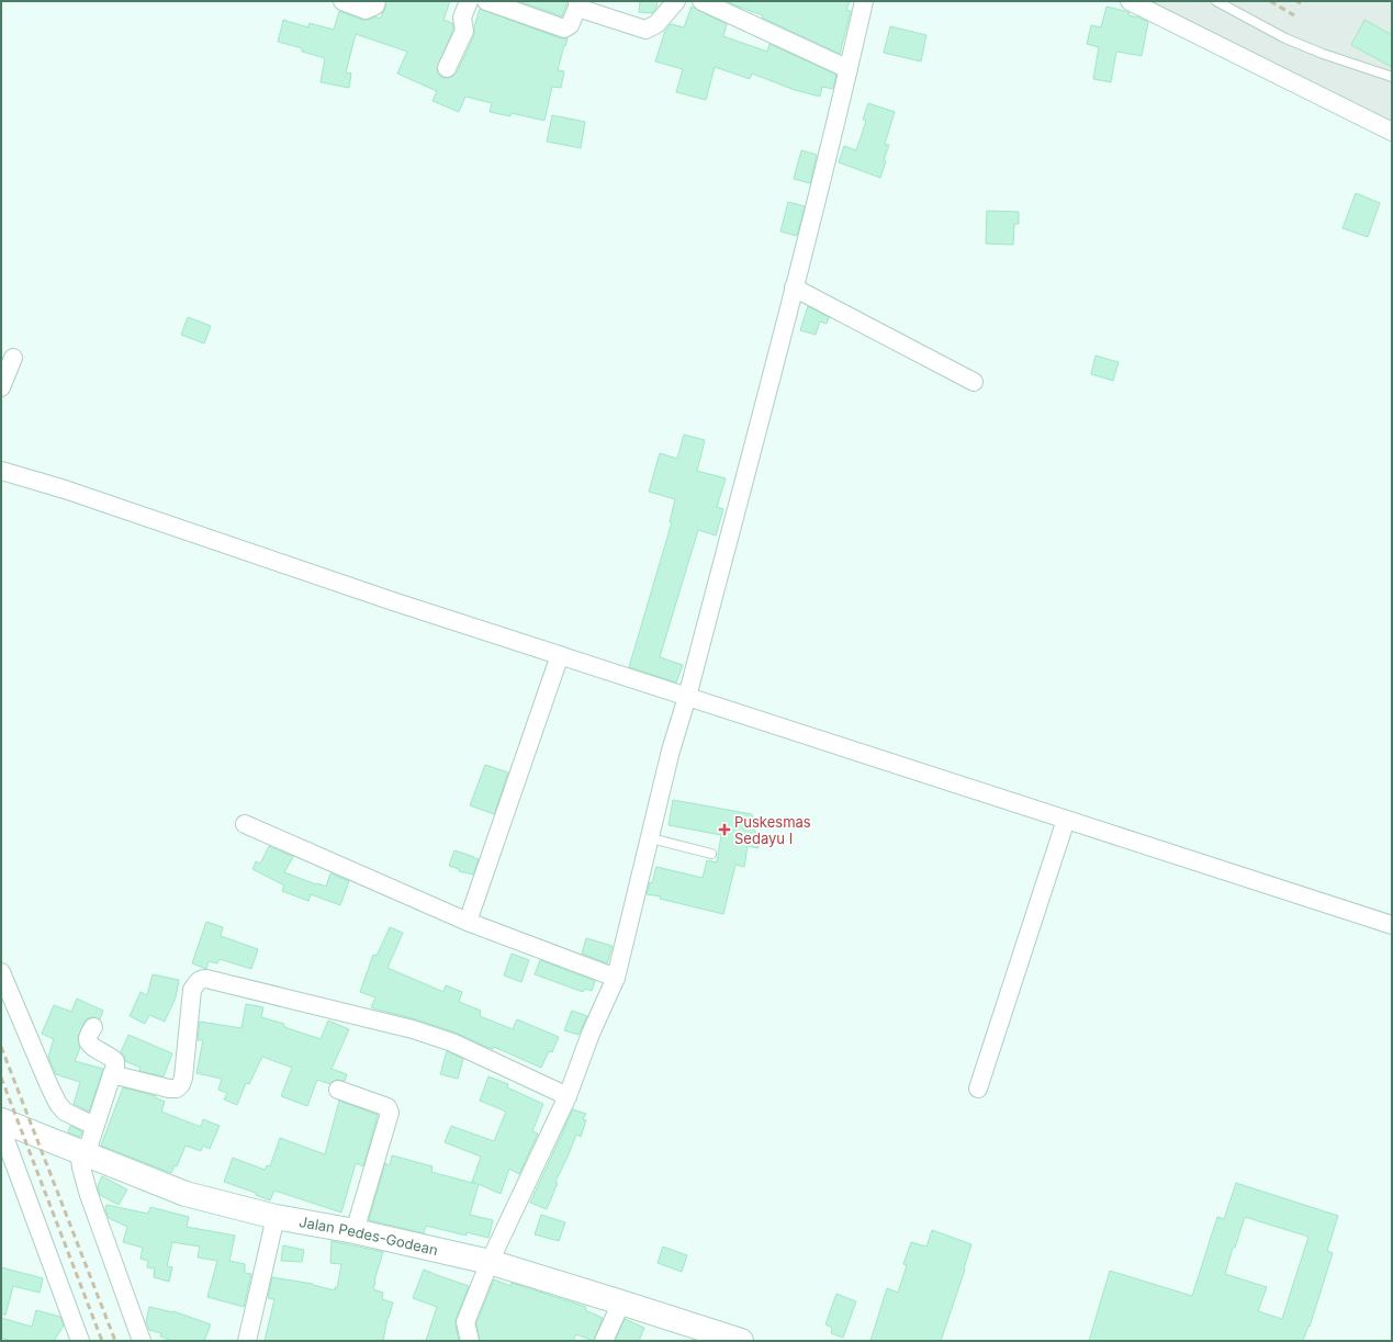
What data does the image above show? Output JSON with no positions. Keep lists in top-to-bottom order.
{
  "streets": {
    "street": ["Jalan Pedes-Godean"]
  },
  "places": {
    "health": ["Puskesmas Sedayu I"]
  }
}
